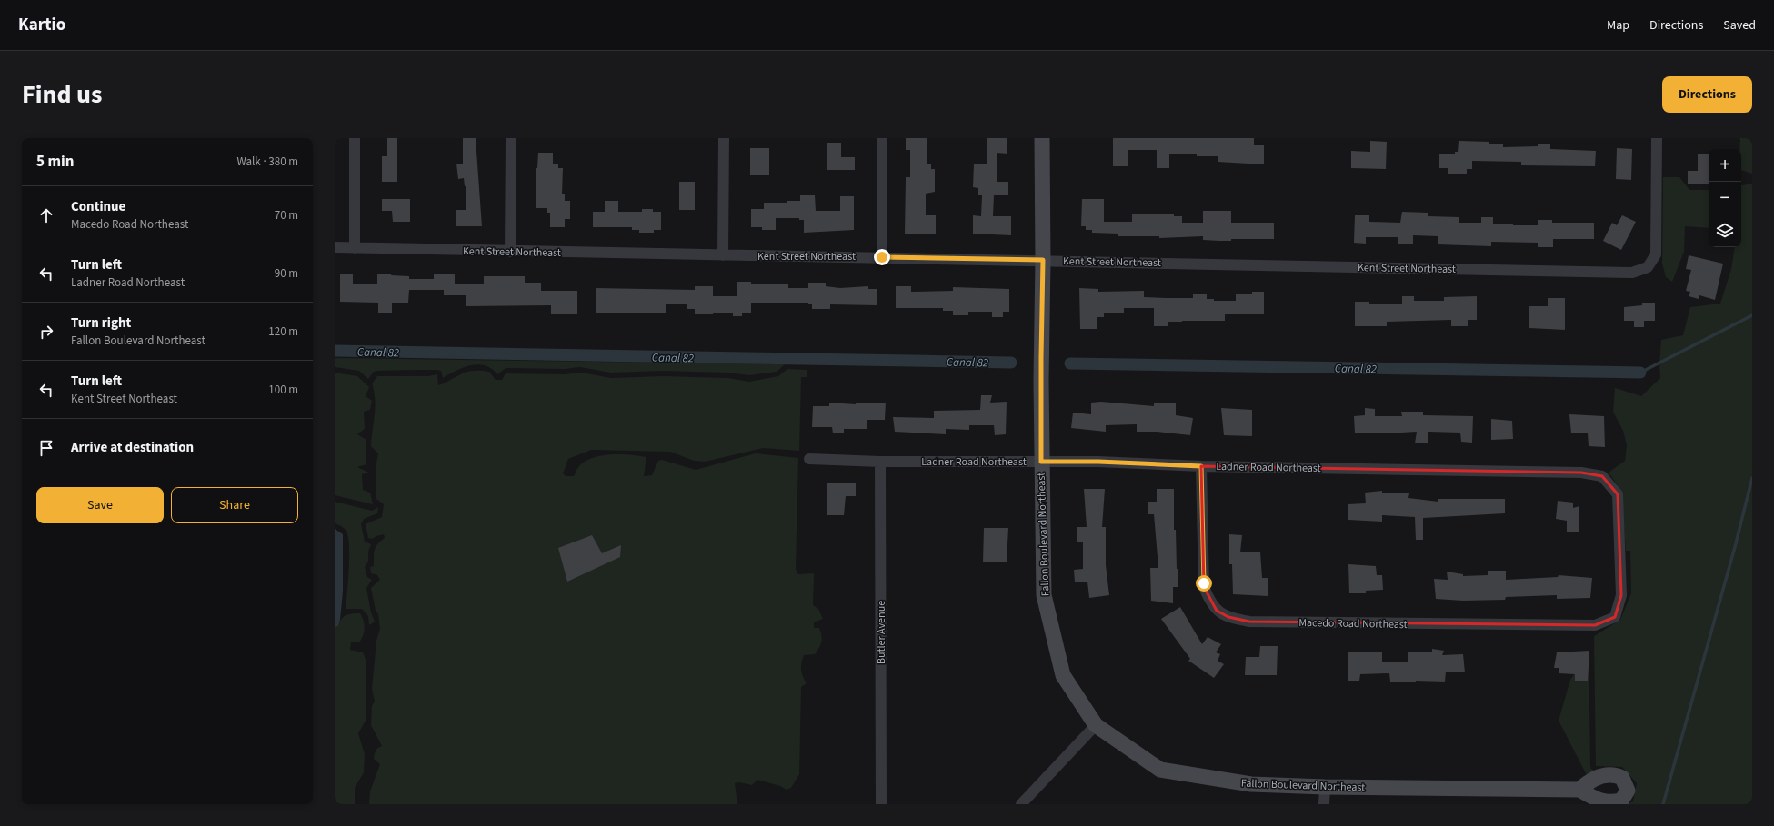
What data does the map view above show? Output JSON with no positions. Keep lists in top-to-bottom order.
{
  "streets": {
    "street": [
      "Kent Street Northeast",
      "Ladner Road Northeast",
      "Fallon Boulevard Northeast",
      "Macedo Road Northeast",
      "Butler Avenue"
    ]
  },
  "crossings": [
    ["Kent Street Northeast", "Fallon Boulevard Northeast"],
    ["Ladner Road Northeast", "Fallon Boulevard Northeast"],
    ["Ladner Road Northeast", "Macedo Road Northeast"],
    ["Ladner Road Northeast", "Butler Avenue"]
  ],
  "water": ["Canal 82"],
  "page": {
    "header": "Kartio",
    "nav": ["Map", "Directions", "Saved"],
    "title": "Find us",
    "buttons": [
      "Directions",
      ["Save", "Share"]
    ],
    "heading": ["5 min", "Walk · 380 m"],
    "map_buttons": ["+", "−"],
    "list": [
      ["Continue", "Macedo Road Northeast", "70 m"],
      ["Turn left", "Ladner Road Northeast", "90 m"],
      ["Turn right", "Fallon Boulevard Northeast", "120 m"],
      ["Turn left", "Kent Street Northeast", "100 m"],
      "Arrive at destination"
    ]
  }
}
